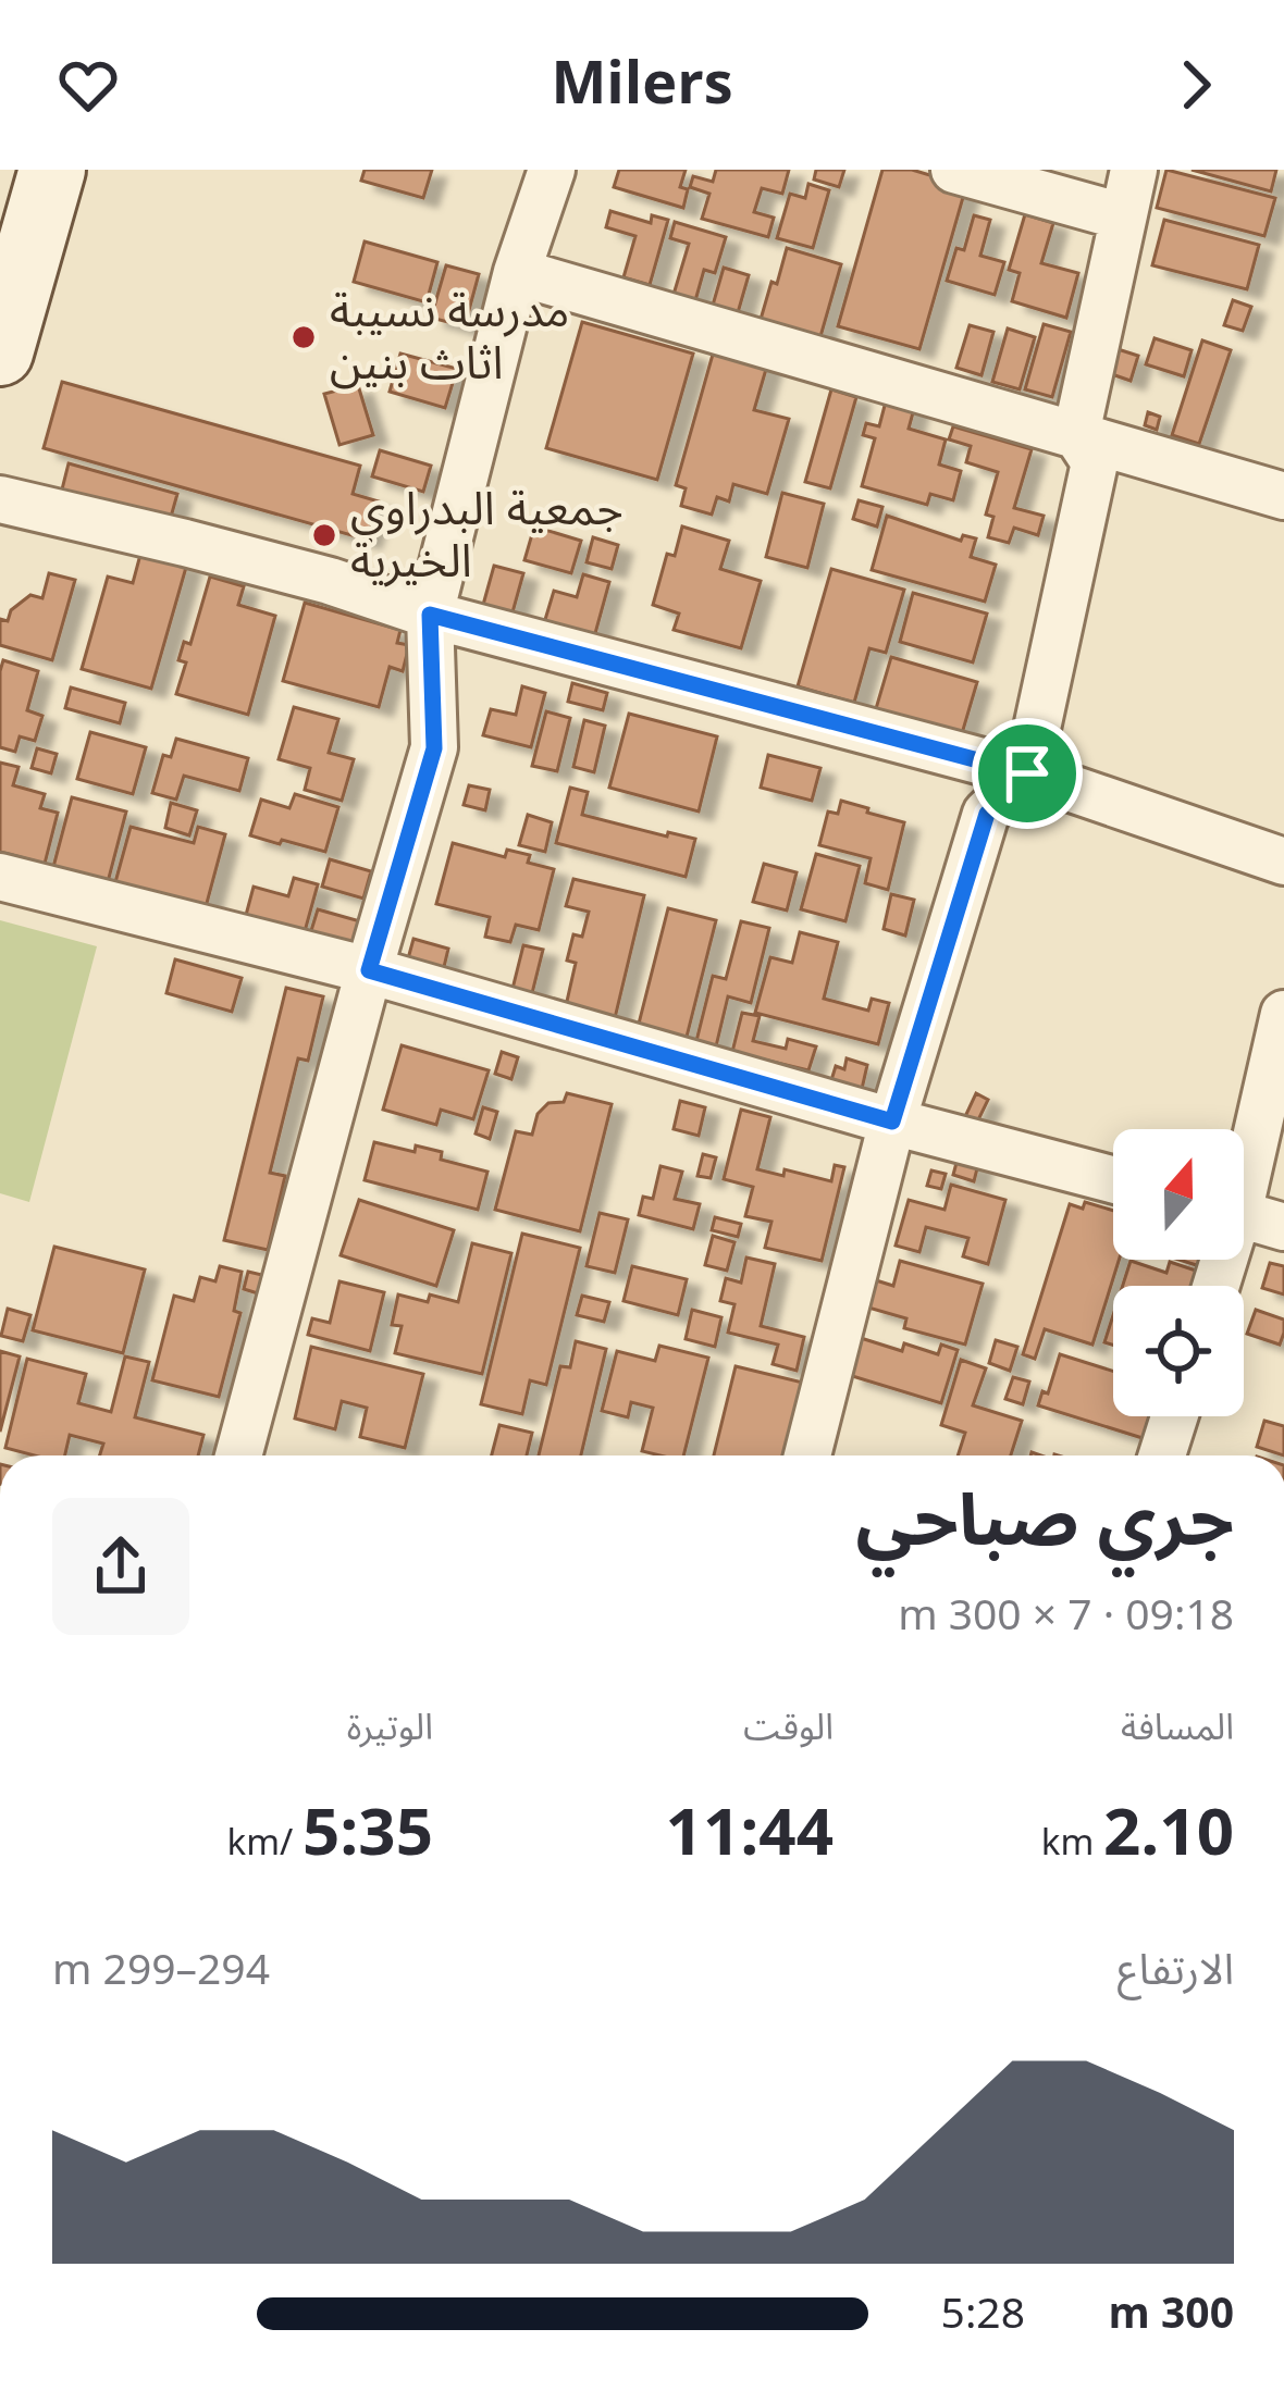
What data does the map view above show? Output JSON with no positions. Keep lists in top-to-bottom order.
{
  "places": ["مدرسة نسيبة اثاث بنين", "جمعية البدراوي الخيرية"],
  "north": "top",
  "page": {
    "header": "Milers",
    "heading": ["جري صباحي", "09:18 · 7 × 300 m"],
    "stats": [
      ["المسافة", "2.10 km"],
      ["الوقت", "11:44"],
      ["الوتيرة", "5:35 /km"]
    ],
    "chart": ["الارتفاع", "294–299 m"],
    "list": [
      {
        "name": "300 m",
        "note": "5:28"
      }
    ]
  }
}
